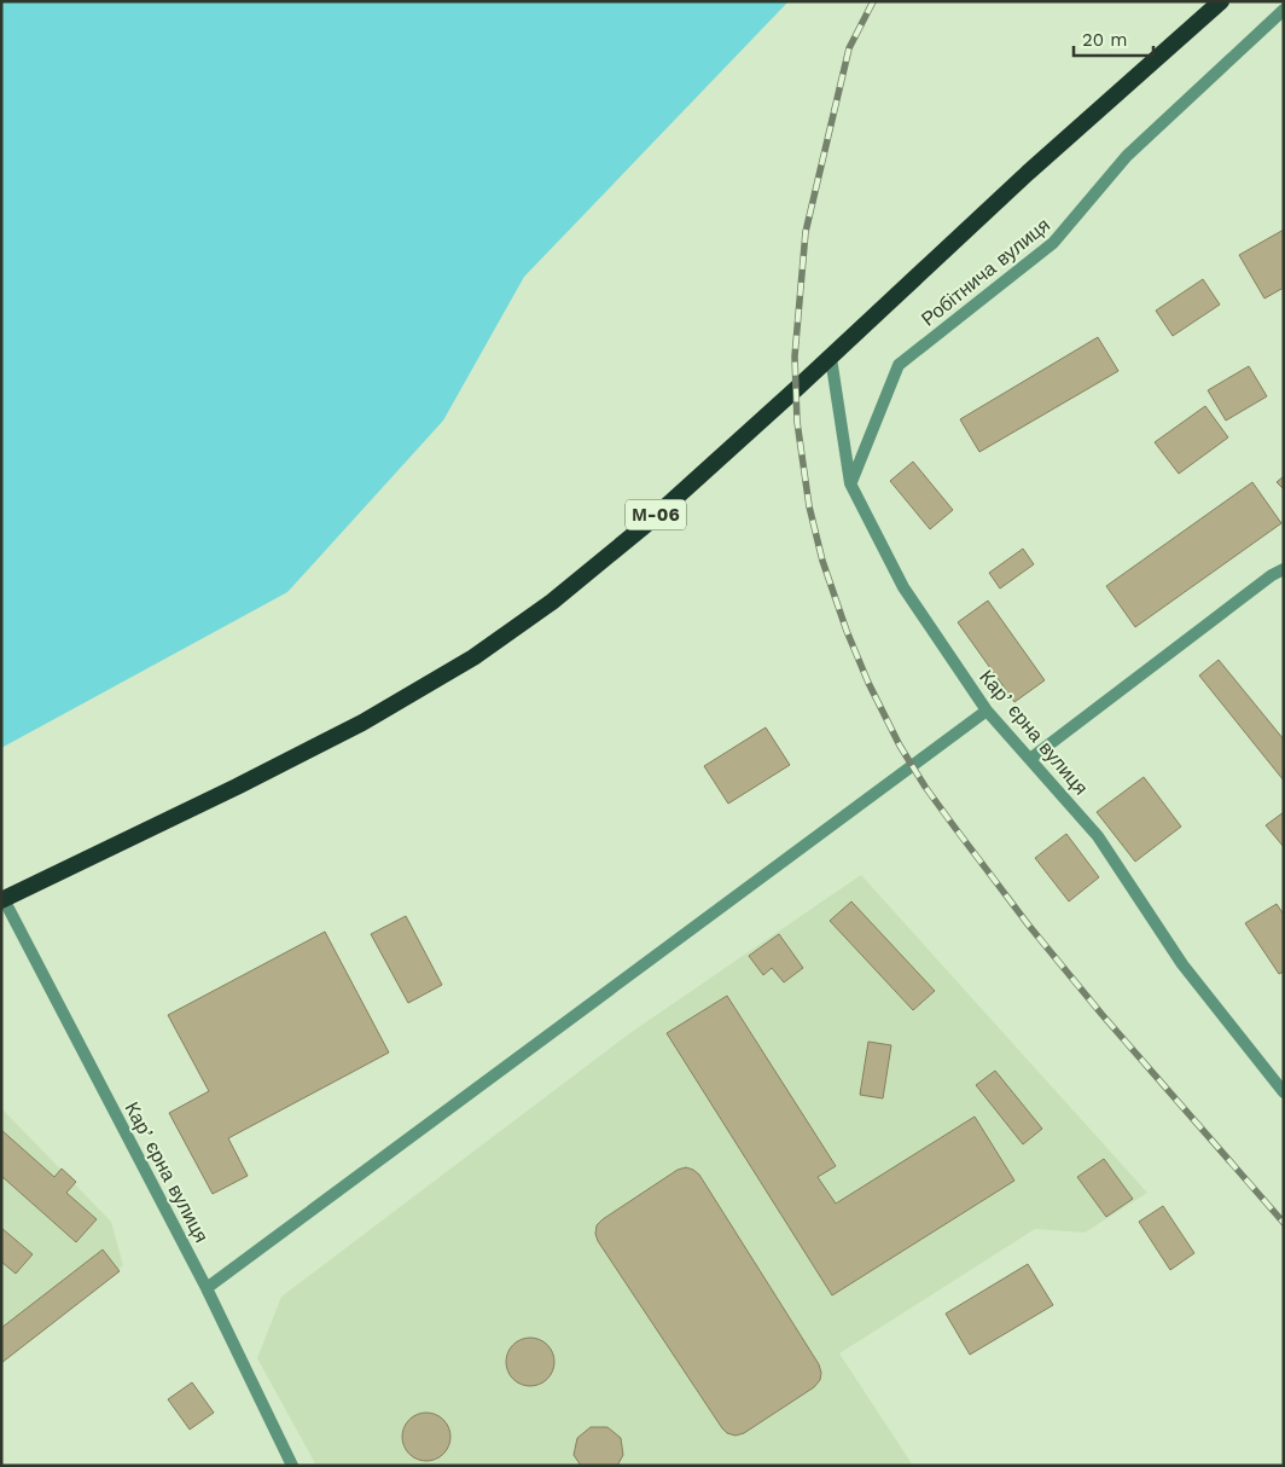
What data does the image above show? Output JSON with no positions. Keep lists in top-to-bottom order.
{
  "streets": {
    "highway": ["М-06"],
    "street": ["Робітнича вулиця", "Карʼєрна вулиця"]
  },
  "crossings": [
    ["Робітнича вулиця", "Карʼєрна вулиця"],
    ["М-06", "Карʼєрна вулиця"]
  ],
  "scale_bar": "20 m"
}
